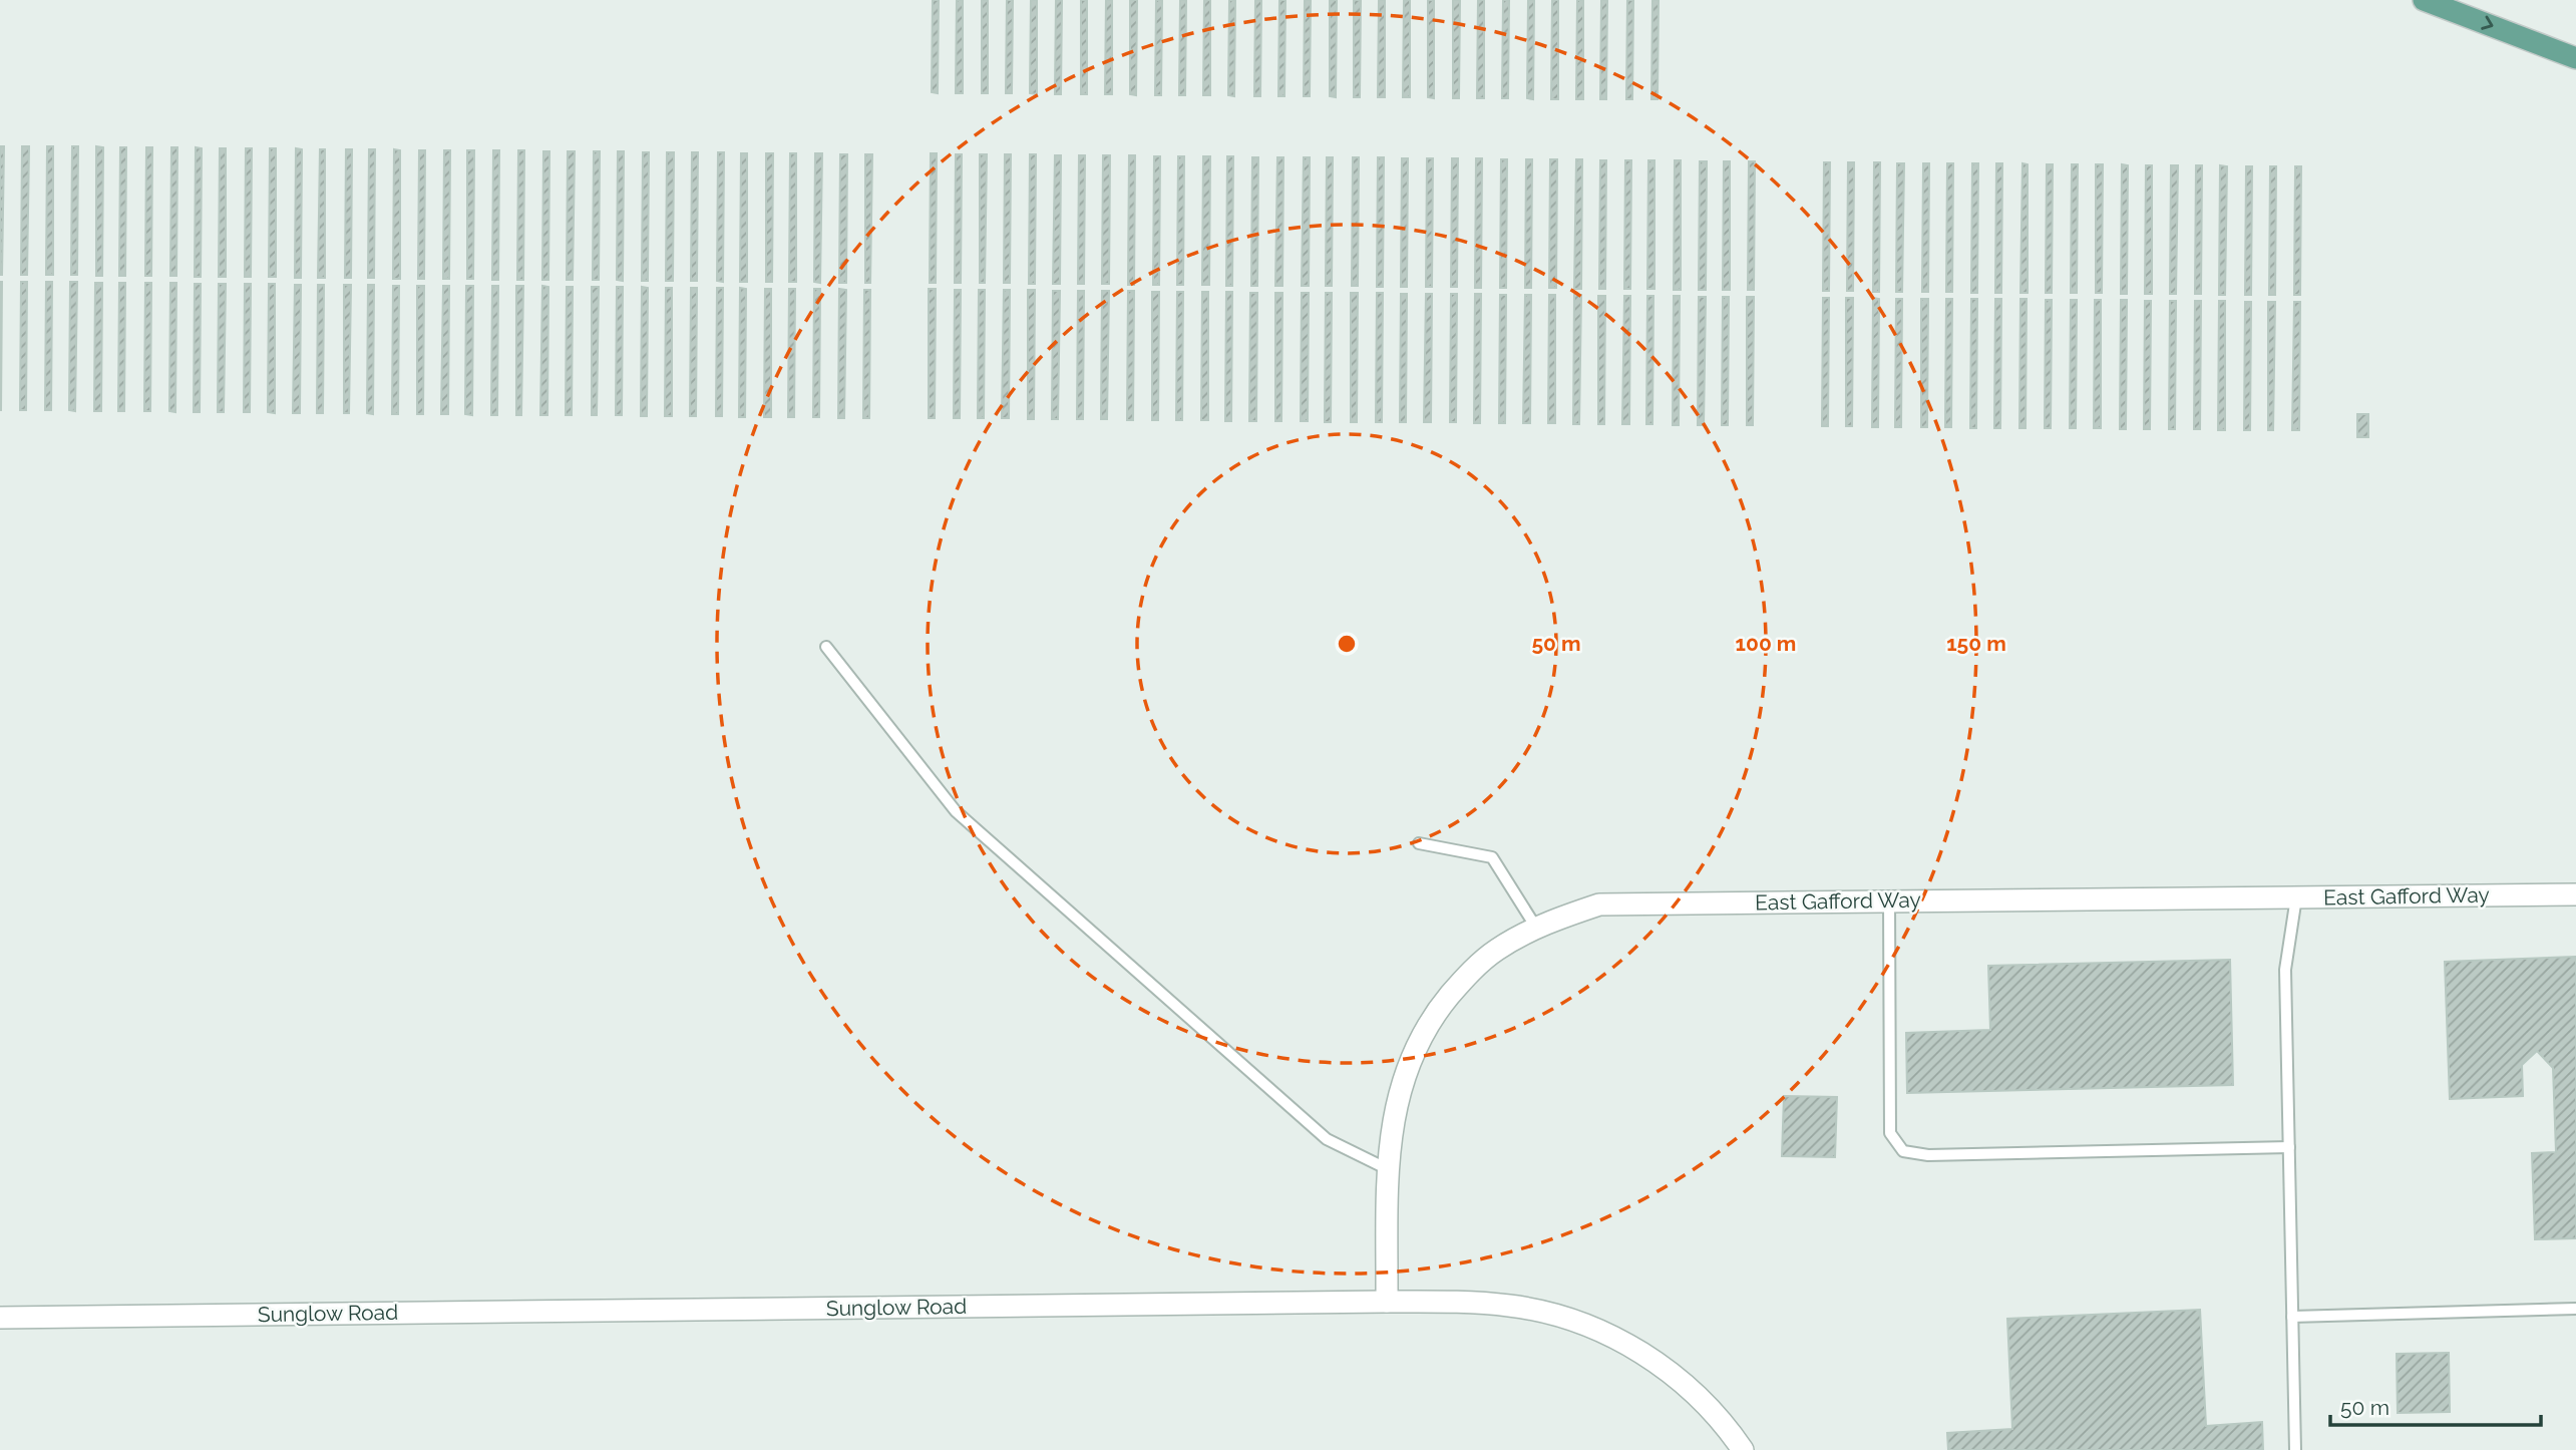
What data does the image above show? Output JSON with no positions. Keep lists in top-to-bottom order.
{
  "streets": {
    "street": ["East Gafford Way", "Sunglow Road"]
  },
  "crossings": [
    ["East Gafford Way", "Sunglow Road"]
  ],
  "scale_bar": "50 m",
  "rings": ["50 m", "100 m", "150 m"]
}
